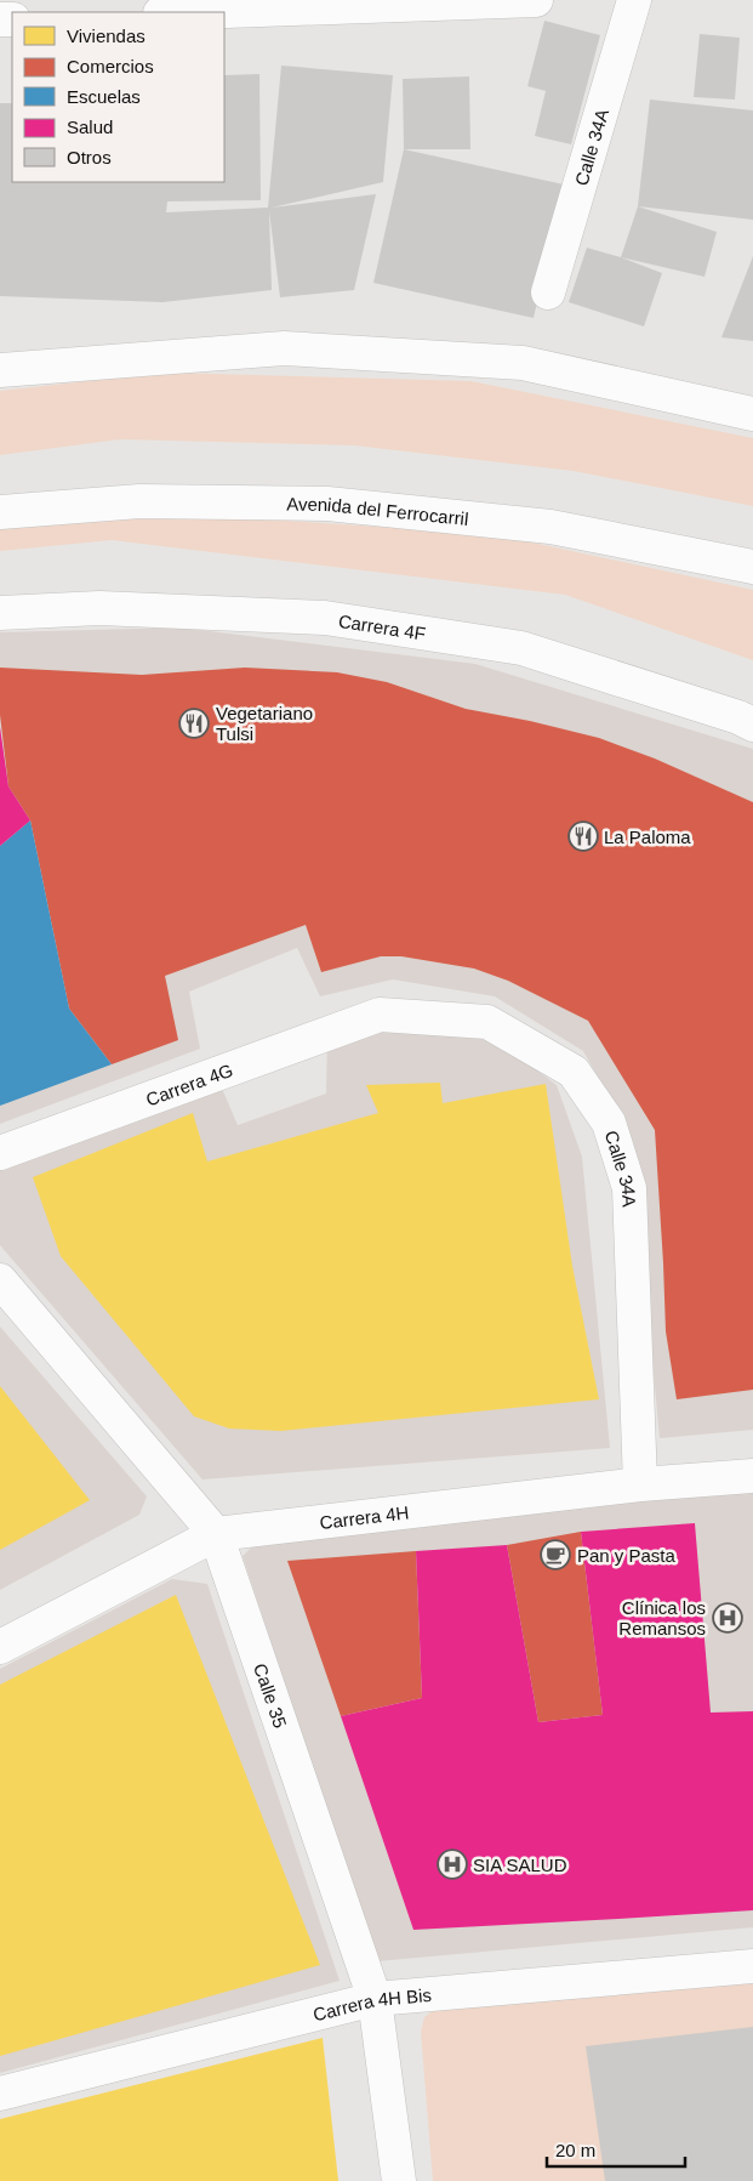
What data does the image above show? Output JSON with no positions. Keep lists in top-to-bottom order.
{
  "streets": {
    "street": [
      "Calle 34A",
      "Avenida del Ferrocarril",
      "Carrera 4F",
      "Carrera 4G",
      "Carrera 4H",
      "Calle 35",
      "Carrera 4H Bis"
    ]
  },
  "crossings": [
    ["Calle 34A", "Carrera 4G"],
    ["Calle 34A", "Carrera 4H"],
    ["Carrera 4H", "Calle 35"],
    ["Calle 35", "Carrera 4H Bis"]
  ],
  "places": {
    "restaurant": ["Vegetariano Tulsi", "La Paloma"],
    "cafe": ["Pan y Pasta"],
    "hospital": ["Clínica los Remansos", "SIA SALUD"]
  },
  "legend": [
    "Viviendas",
    "Comercios",
    "Escuelas",
    "Salud",
    "Otros"
  ],
  "scale_bar": "20 m"
}
